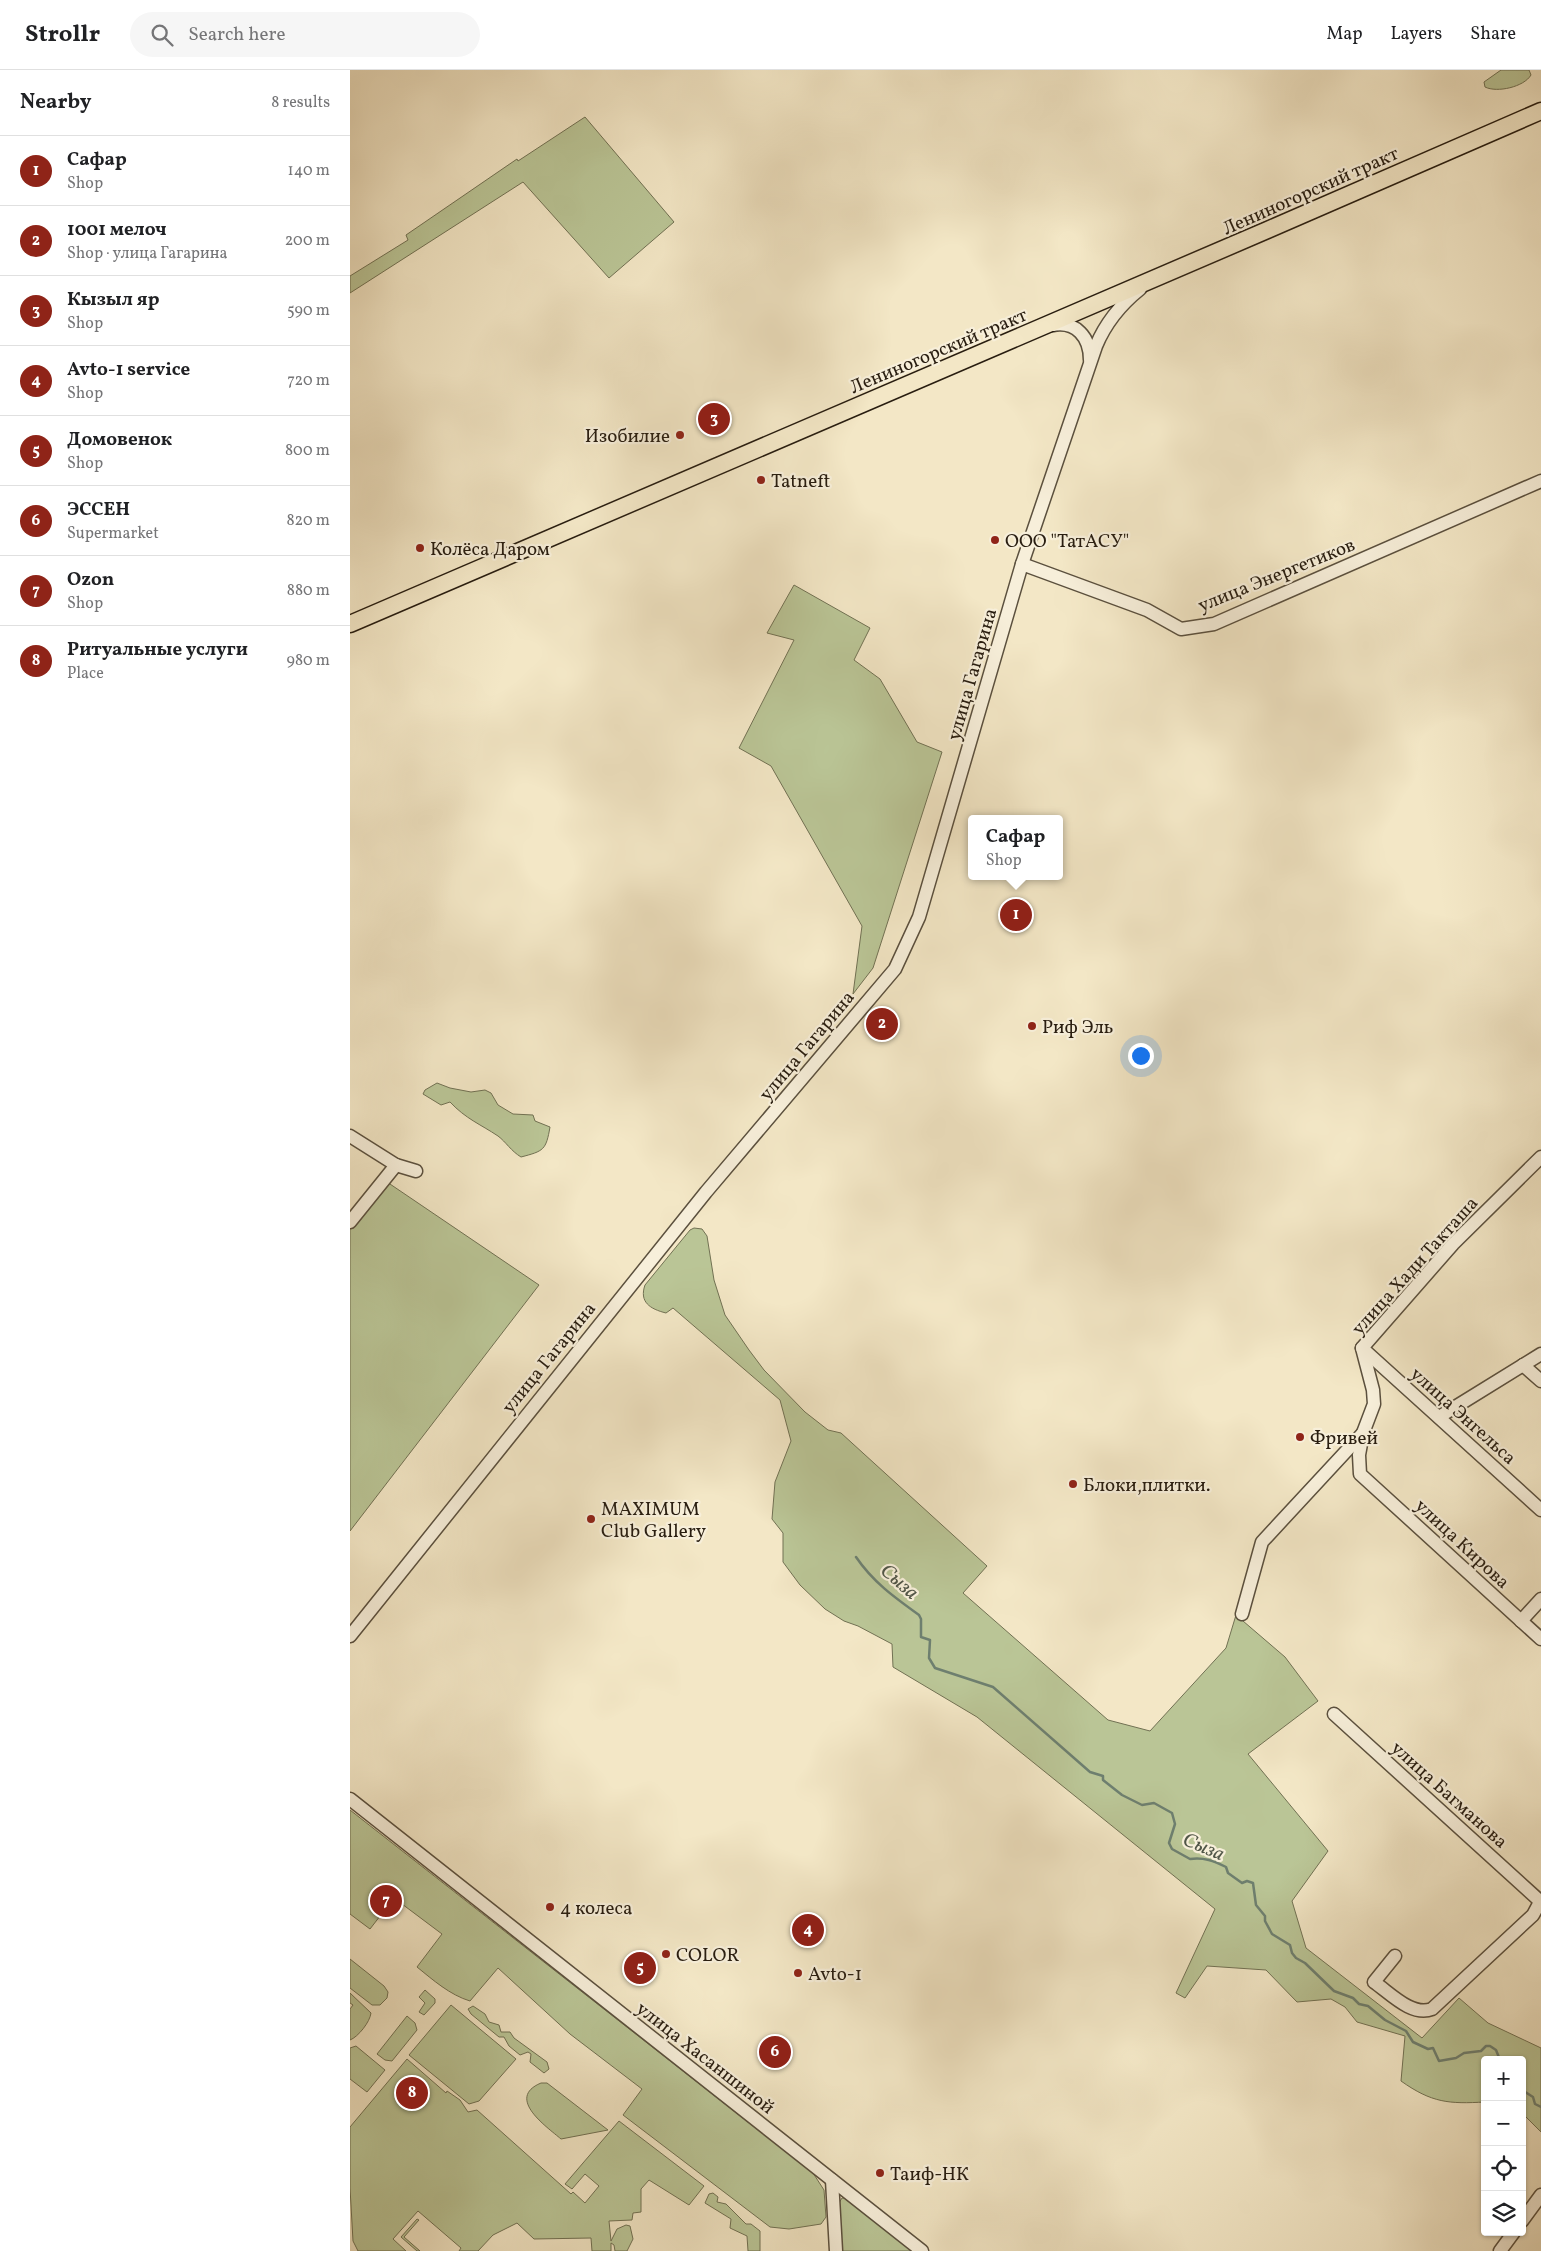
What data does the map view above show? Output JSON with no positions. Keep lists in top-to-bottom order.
{
  "streets": {
    "main road": ["Лениногорский тракт"],
    "street": [
      "улица Энергетиков",
      "улица Гагарина",
      "улица Хади Такташа",
      "улица Энгельса",
      "улица Кирова",
      "улица Багманова",
      "улица Хасаншиной"
    ]
  },
  "crossings": [
    ["Лениногорский тракт", "улица Гагарина"],
    ["улица Энергетиков", "улица Гагарина"],
    ["улица Хади Такташа", "улица Энгельса"],
    ["улица Хади Такташа", "улица Кирова"]
  ],
  "water": ["Сыза"],
  "places": [
    "Изобилие",
    "Tatneft",
    "ООО \"ТатАСУ\"",
    "Колёса Даром",
    "Риф Эль",
    "Фривей",
    "Блоки,плитки.",
    "MAXIMUM Club Gallery",
    "4 колеса",
    "COLOR",
    "Avto-1",
    "Таиф-НК"
  ],
  "page": {
    "header": "Strollr",
    "search": "Search here",
    "nav": ["Map", "Layers", "Share"],
    "heading": ["Nearby", "8 results"],
    "list": [
      {
        "mark": "1",
        "name": "Сафар",
        "note": "Shop",
        "value": "140 m"
      },
      {
        "mark": "2",
        "name": "1001 мелоч",
        "note": "Shop · улица Гагарина",
        "value": "200 m"
      },
      {
        "mark": "3",
        "name": "Кызыл яр",
        "note": "Shop",
        "value": "590 m"
      },
      {
        "mark": "4",
        "name": "Avto-1 service",
        "note": "Shop",
        "value": "720 m"
      },
      {
        "mark": "5",
        "name": "Домовенок",
        "note": "Shop",
        "value": "800 m"
      },
      {
        "mark": "6",
        "name": "ЭССЕН",
        "note": "Supermarket",
        "value": "820 m"
      },
      {
        "mark": "7",
        "name": "Ozon",
        "note": "Shop",
        "value": "880 m"
      },
      {
        "mark": "8",
        "name": "Ритуальные услуги",
        "note": "Place",
        "value": "980 m"
      }
    ],
    "pins": [
      "3",
      "1",
      "2",
      "7",
      "4",
      "5",
      "6",
      "8"
    ],
    "popup": ["Сафар", "Shop"],
    "map_buttons": ["+", "−"]
  }
}
